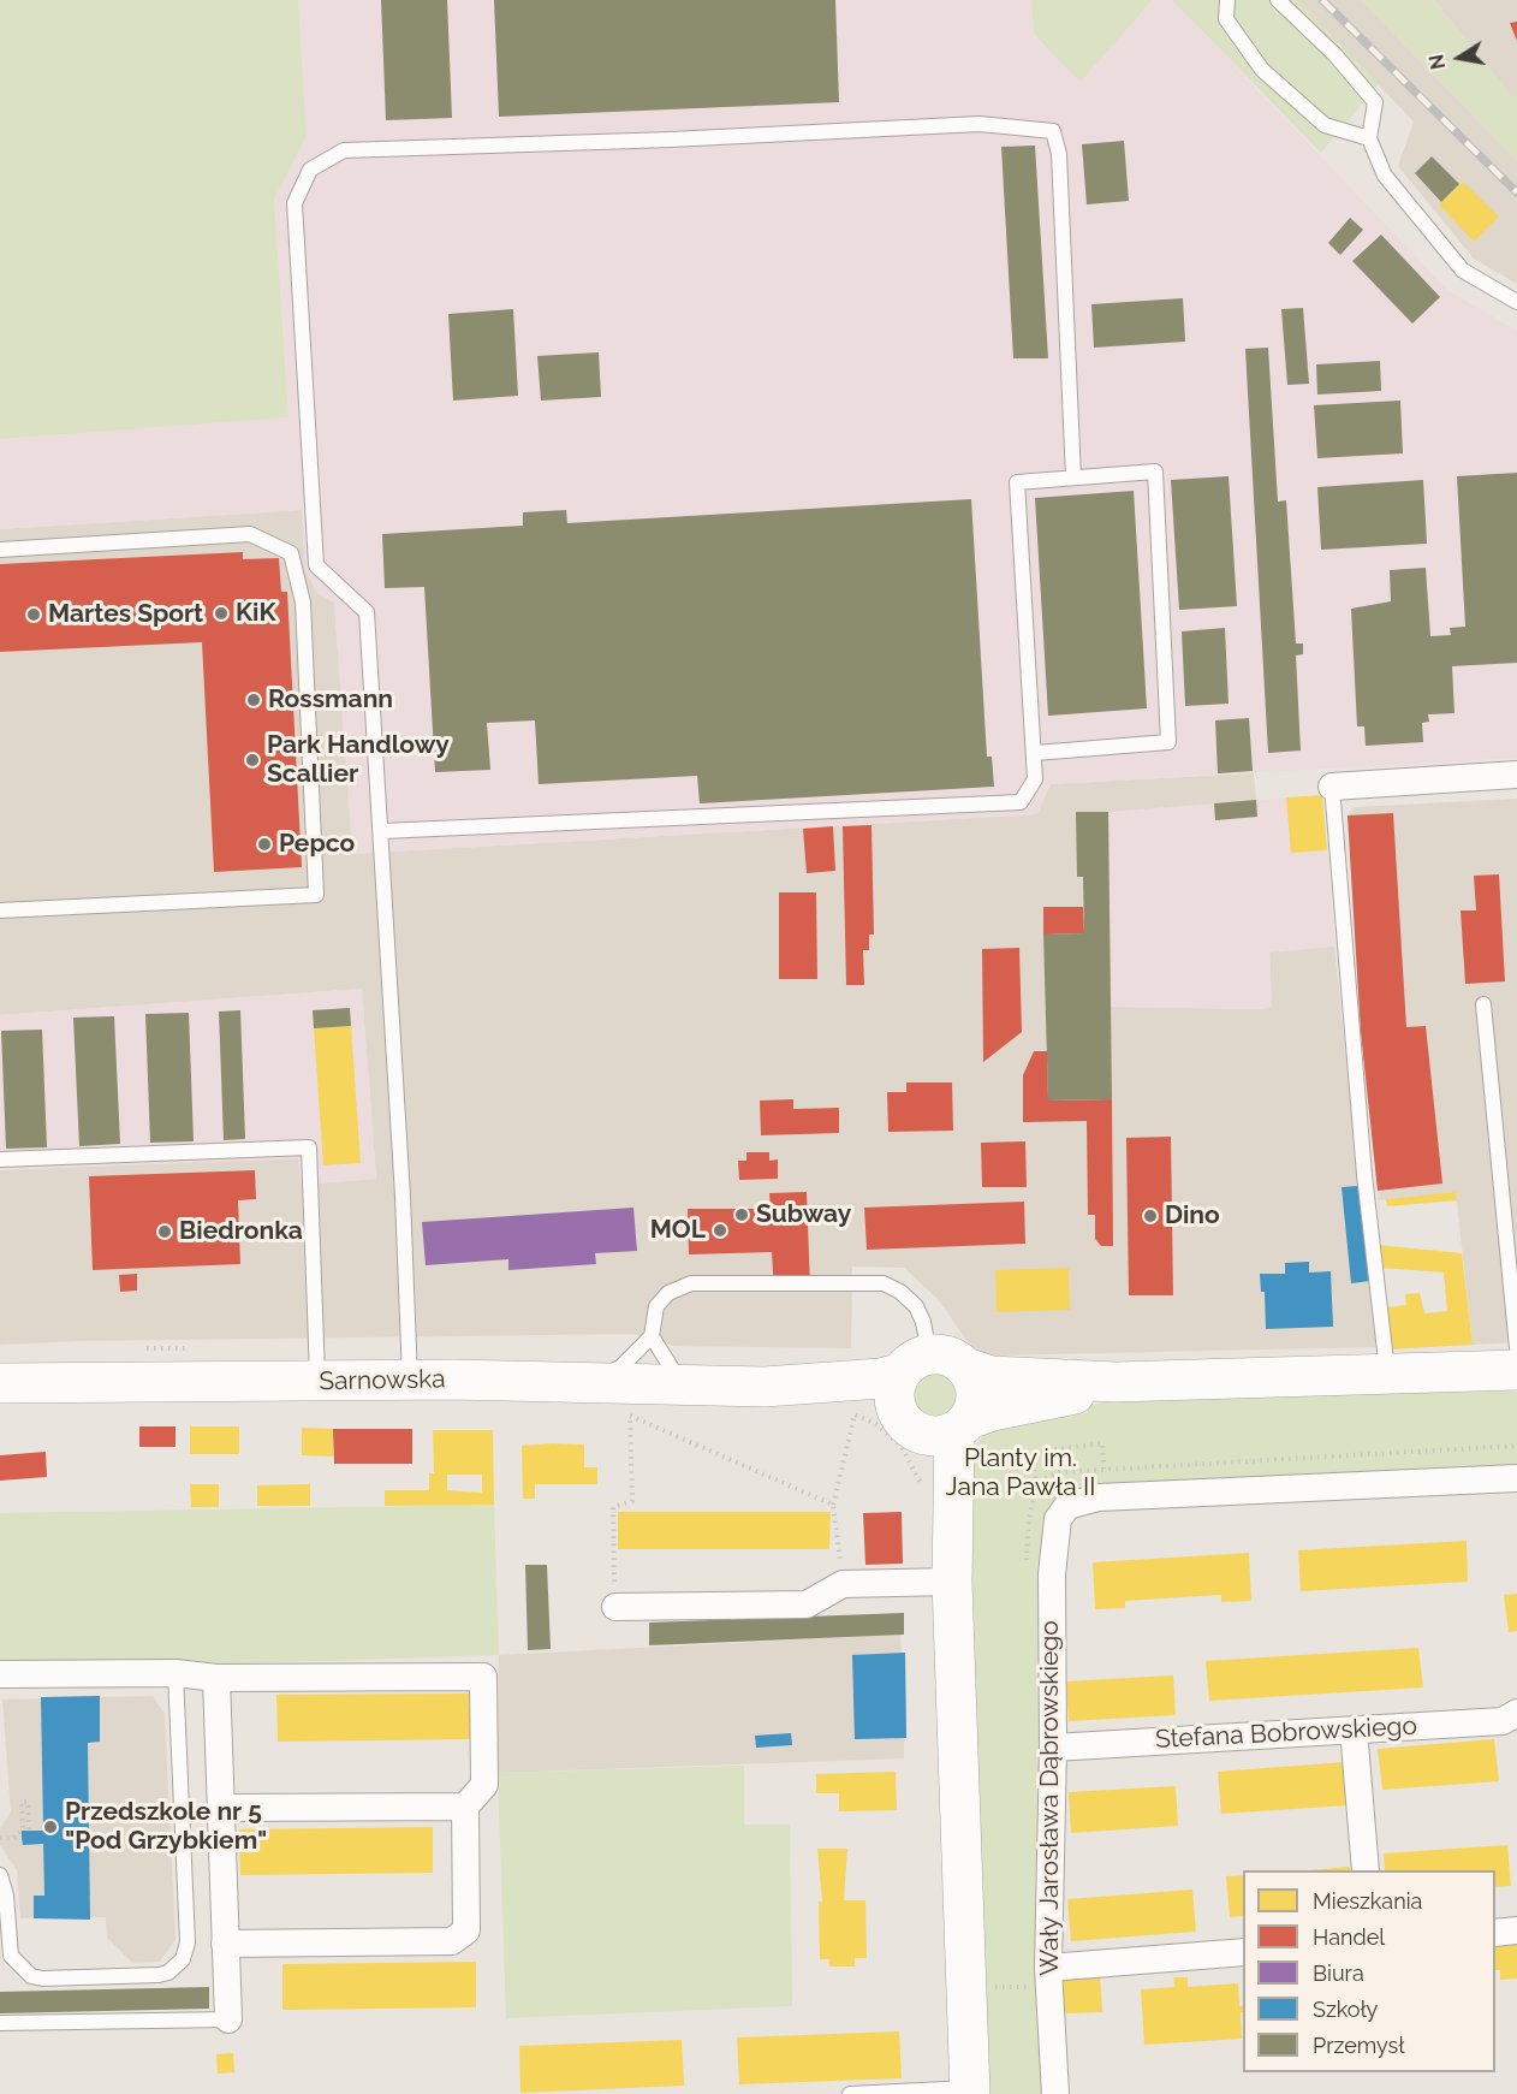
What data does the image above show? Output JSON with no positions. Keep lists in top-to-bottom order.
{
  "streets": {
    "main road": ["Sarnowska"],
    "street": ["Stefana Bobrowskiego", "Wały Jarosława Dąbrowskiego"]
  },
  "crossings": [
    ["Stefana Bobrowskiego", "Wały Jarosława Dąbrowskiego"]
  ],
  "parks": ["Planty im. Jana Pawła II"],
  "places": [
    "KiK",
    "Martes Sport",
    "Rossmann",
    "Park Handlowy Scallier",
    "Pepco",
    "Subway",
    "Dino",
    "MOL",
    "Biedronka",
    "Przedszkole nr 5 \"Pod Grzybkiem\""
  ],
  "legend": [
    "Mieszkania",
    "Handel",
    "Biura",
    "Szkoły",
    "Przemysł"
  ],
  "north": "left"
}
